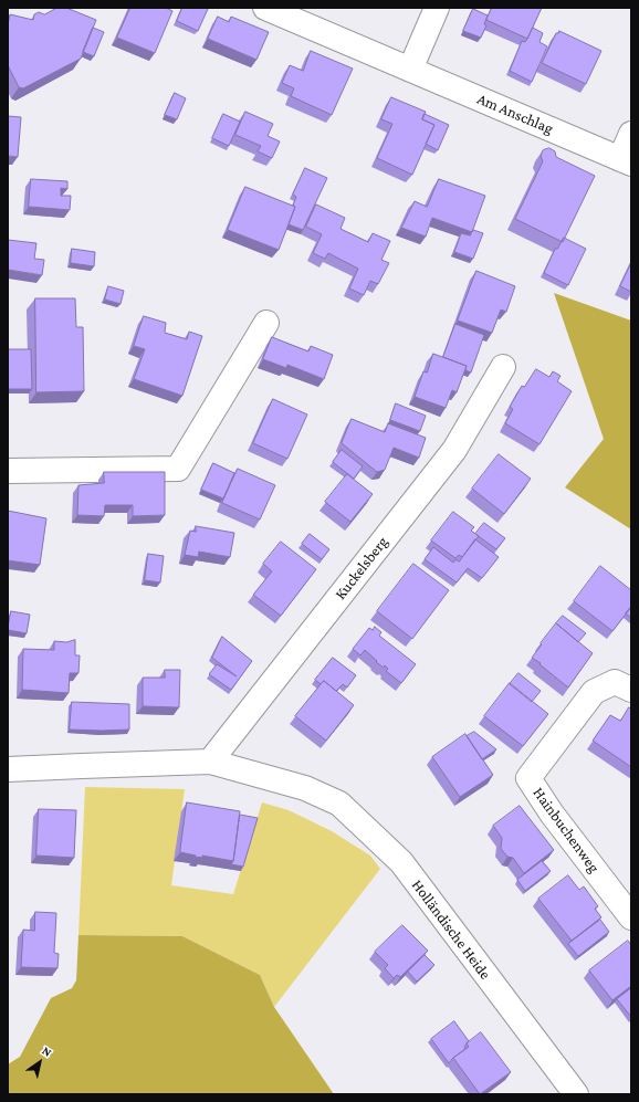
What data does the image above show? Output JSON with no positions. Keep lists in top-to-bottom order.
{
  "streets": {
    "street": [
      "Am Anschlag",
      "Kuckelsberg",
      "Hainbuchenweg",
      "Holländische Heide"
    ]
  },
  "crossings": [
    ["Kuckelsberg", "Holländische Heide"]
  ],
  "north": "top right"
}
